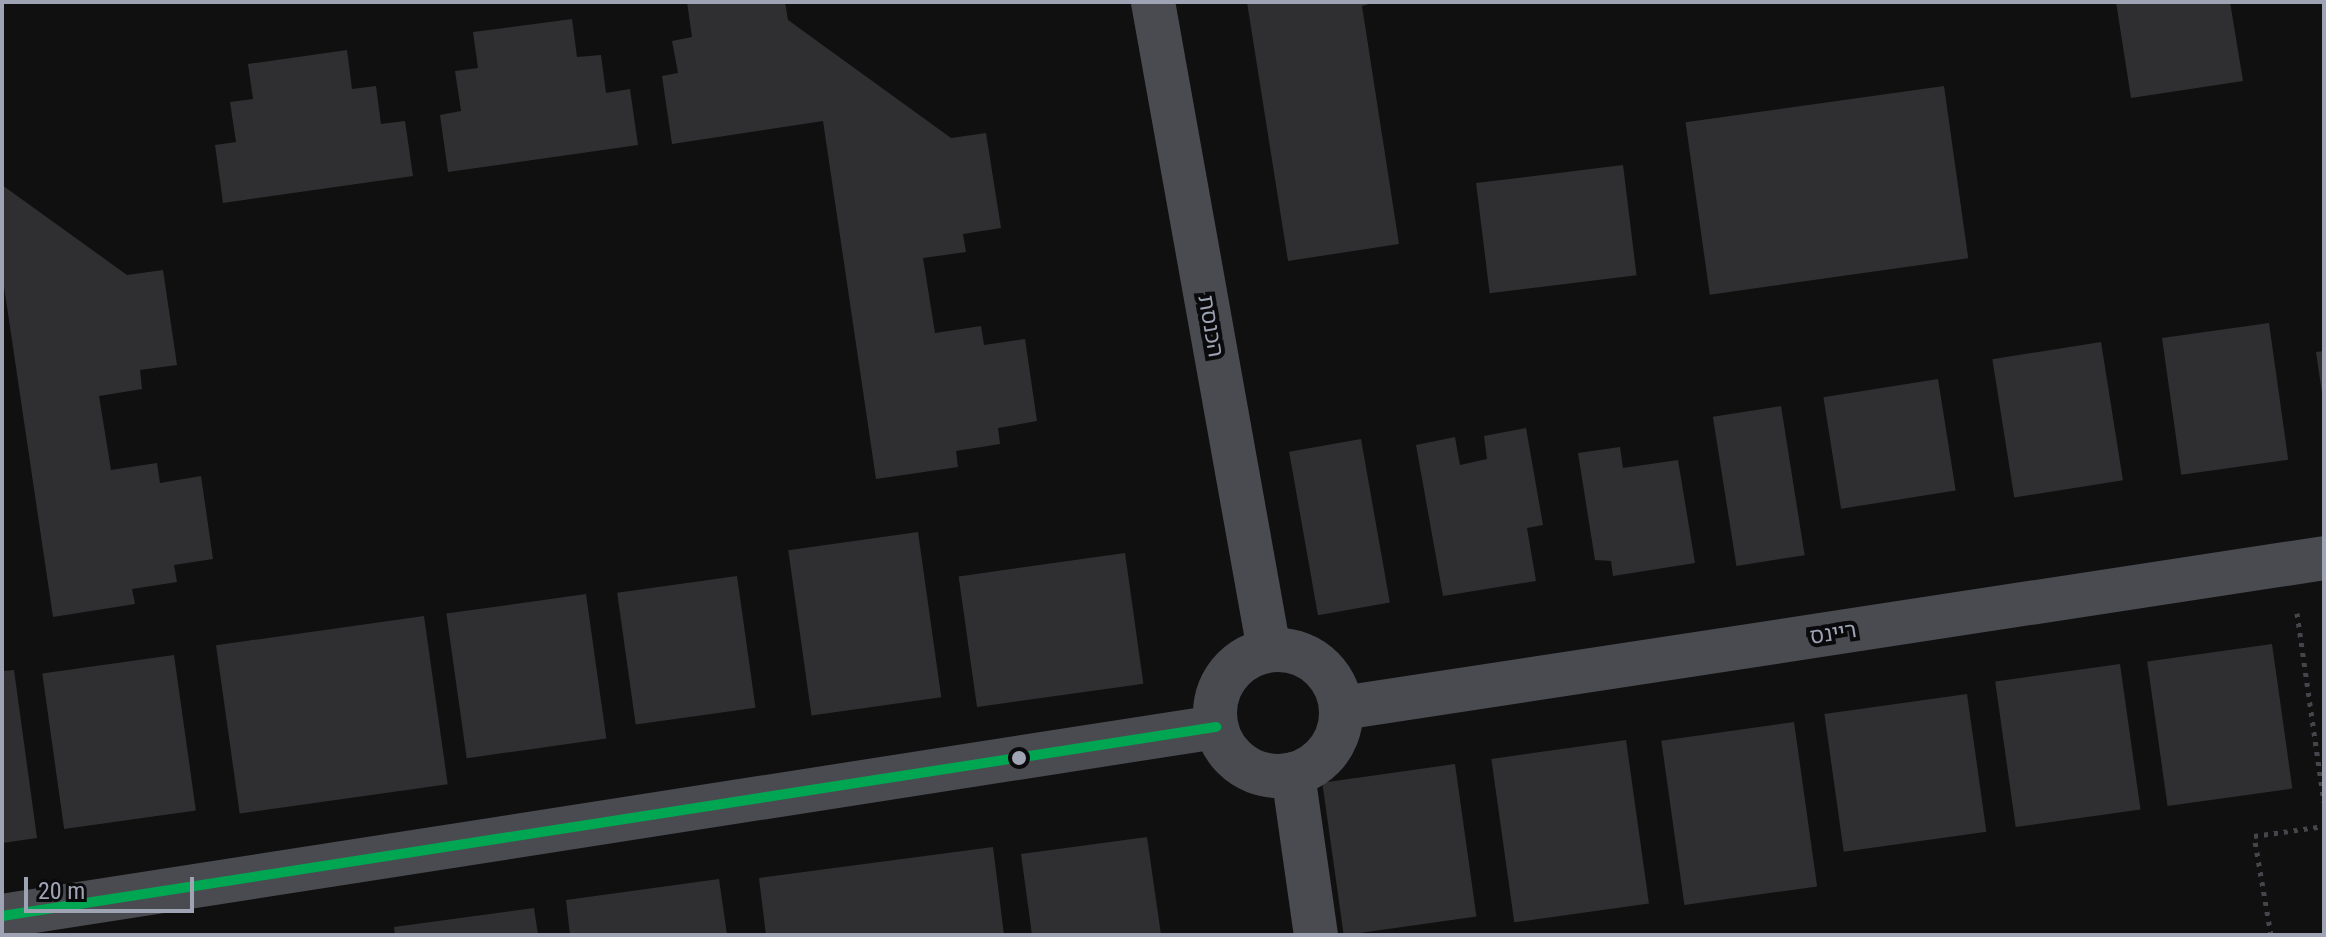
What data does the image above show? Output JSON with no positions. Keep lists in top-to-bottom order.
{
  "streets": {
    "street": ["הכנסת", "ריינס"]
  },
  "crossings": [
    ["הכנסת", "ריינס"]
  ],
  "scale_bar": "20 m"
}
